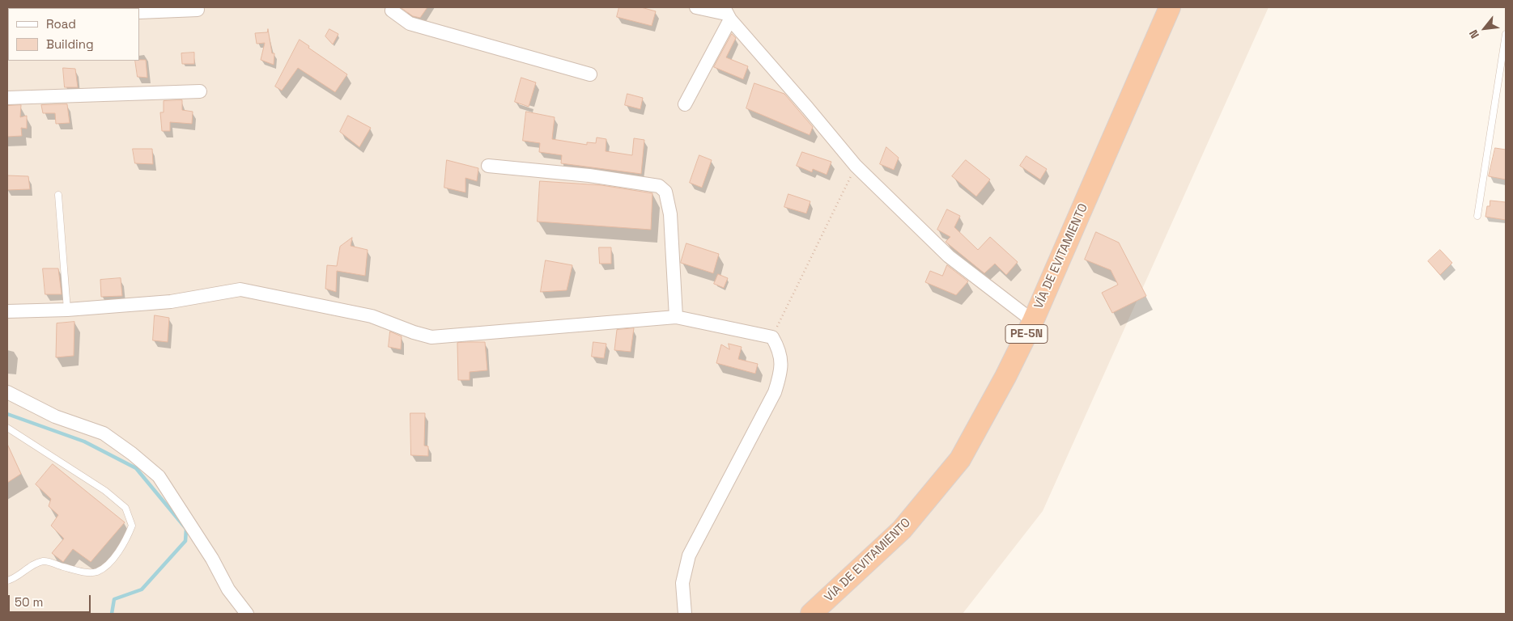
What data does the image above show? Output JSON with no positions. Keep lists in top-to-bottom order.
{
  "streets": {
    "highway": ["VÍA DE EVITAMIENTO", "PE-5N"]
  },
  "legend": ["Road", "Building"],
  "scale_bar": "50 m",
  "north": "bottom left"
}
